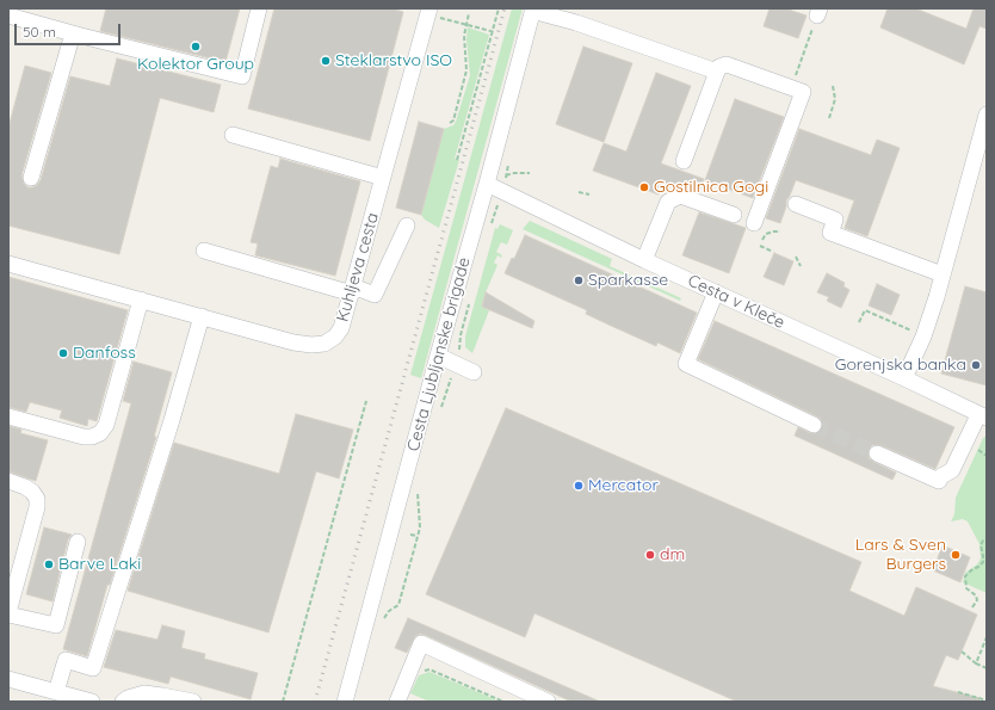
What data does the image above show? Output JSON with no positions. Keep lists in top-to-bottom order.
{
  "streets": {
    "street": ["Kuhljeva cesta", "Cesta v Kleče", "Cesta Ljubljanske brigade"]
  },
  "crossings": [
    ["Cesta v Kleče", "Cesta Ljubljanske brigade"]
  ],
  "places": [
    "Kolektor Group",
    "Steklarstvo ISO",
    "Gostilnica Gogi",
    "Sparkasse",
    "Danfoss",
    "Gorenjska banka",
    "Mercator",
    "dm",
    "Lars & Sven Burgers",
    "Barve Laki"
  ],
  "scale_bar": "50 m"
}
